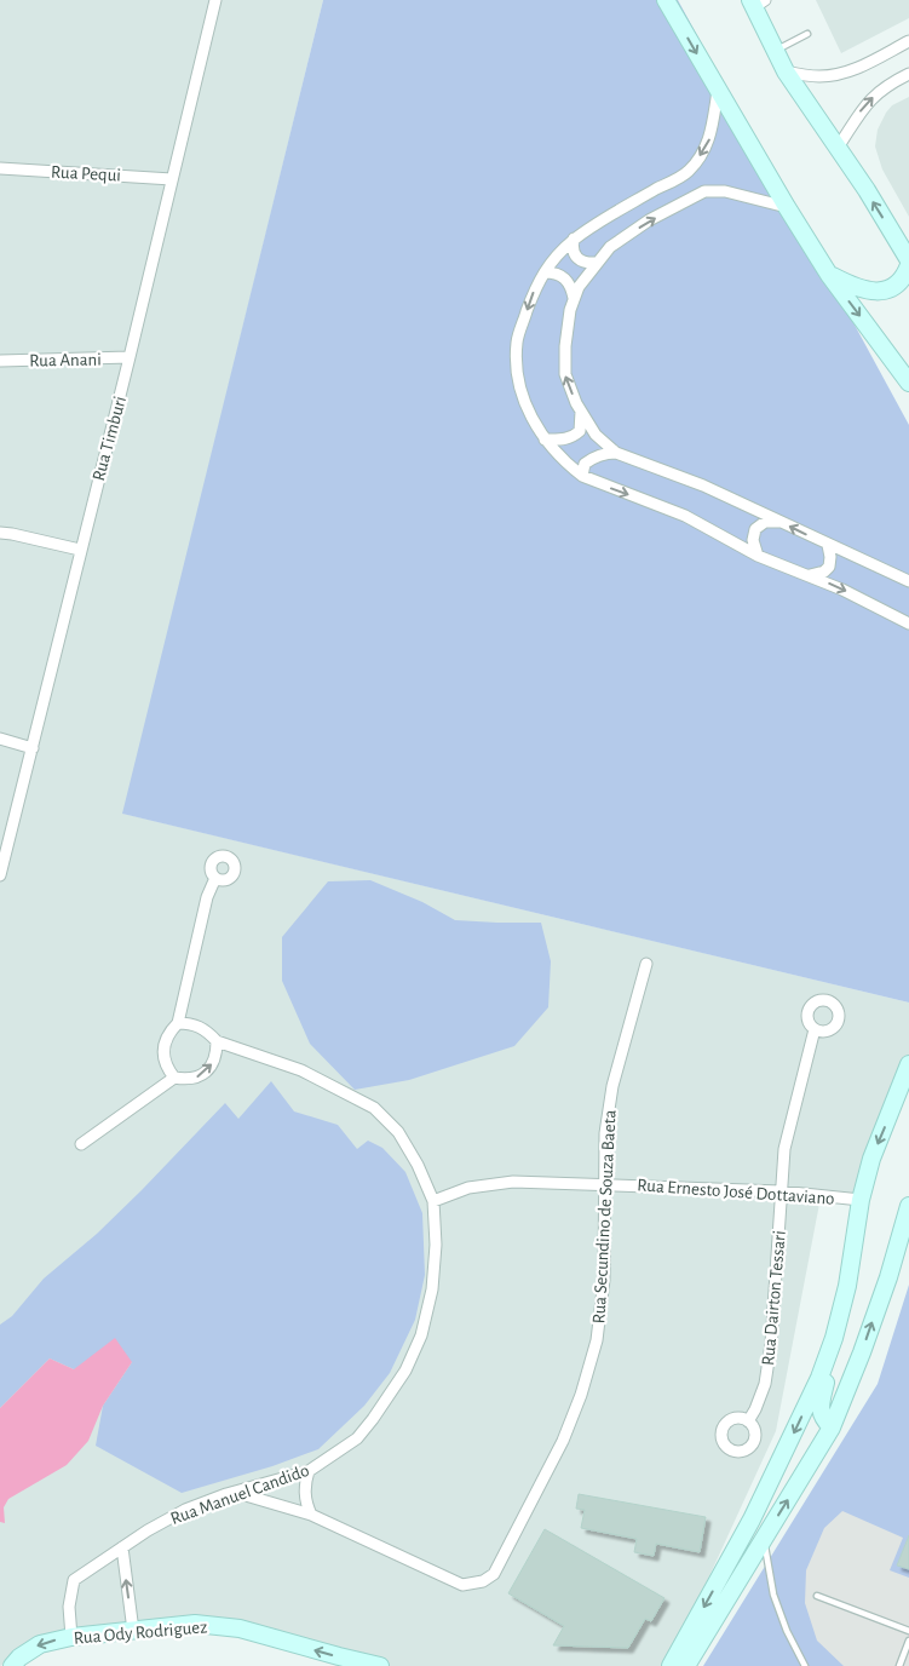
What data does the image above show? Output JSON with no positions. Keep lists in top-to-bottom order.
{
  "streets": {
    "main road": ["Rua Ody Rodriguez"],
    "street": [
      "Rua Pequi",
      "Rua Anani",
      "Rua Timburi",
      "Rua Ernesto José Dottaviano",
      "Rua Secundino de Souza Baeta",
      "Rua Dairton Tessari",
      "Rua Manuel Candido"
    ]
  },
  "crossings": [
    ["Rua Pequi", "Rua Timburi"],
    ["Rua Anani", "Rua Timburi"],
    ["Rua Ernesto José Dottaviano", "Rua Secundino de Souza Baeta"],
    ["Rua Ernesto José Dottaviano", "Rua Dairton Tessari"],
    ["Rua Ernesto José Dottaviano", "Rua Manuel Candido"],
    ["Rua Secundino de Souza Baeta", "Rua Manuel Candido"],
    ["Rua Manuel Candido", "Rua Ody Rodriguez"]
  ],
  "one_way": ["Rua Ody Rodriguez"]
}
